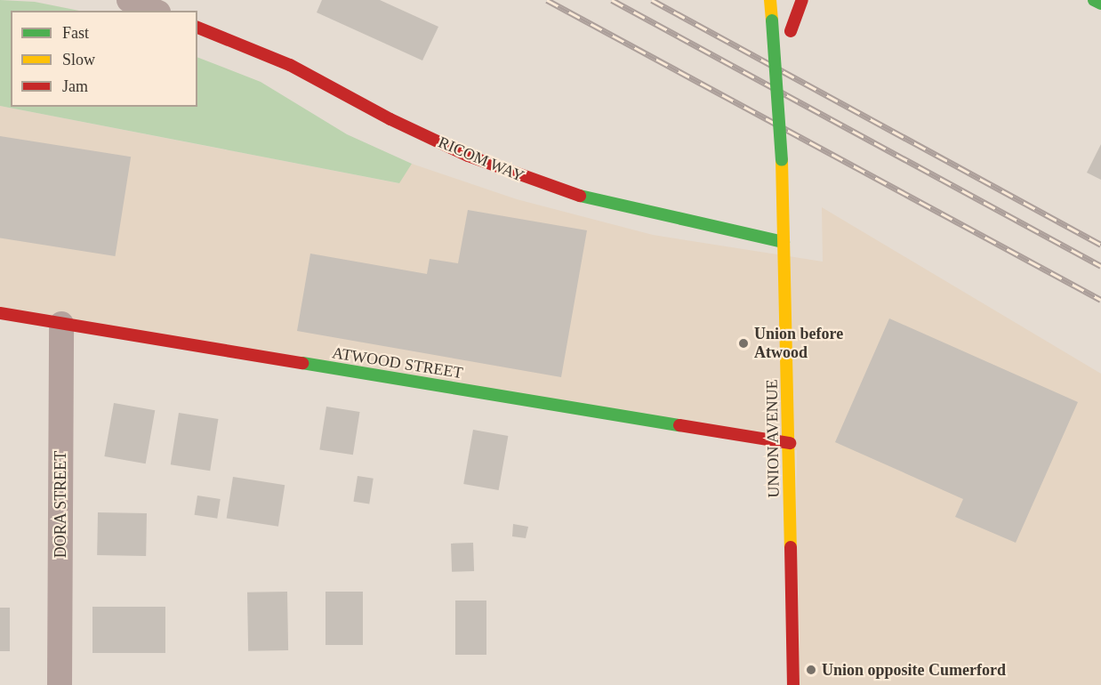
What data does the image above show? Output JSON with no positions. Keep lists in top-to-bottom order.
{
  "streets": {
    "street": [
      "RICOM WAY",
      "ATWOOD STREET",
      "UNION AVENUE",
      "DORA STREET"
    ]
  },
  "crossings": [
    ["RICOM WAY", "UNION AVENUE"],
    ["ATWOOD STREET", "UNION AVENUE"],
    ["ATWOOD STREET", "DORA STREET"]
  ],
  "places": ["Union before Atwood", "Union opposite Cumerford"],
  "legend": ["Fast", "Slow", "Jam"]
}
